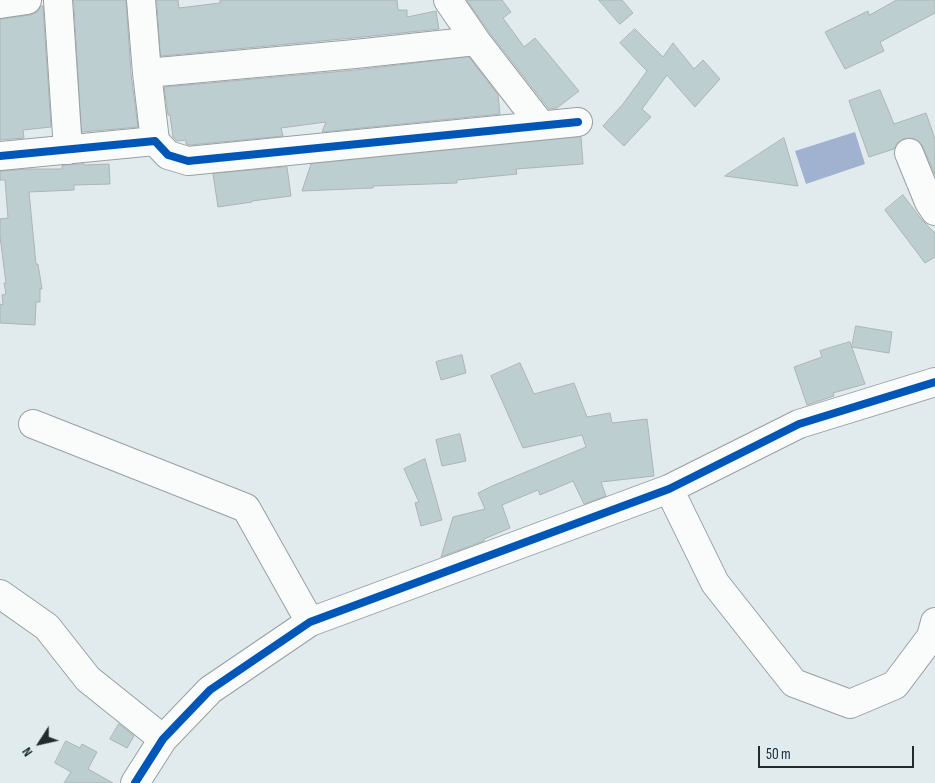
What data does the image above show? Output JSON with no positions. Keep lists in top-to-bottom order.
{
  "scale_bar": "50 m",
  "north": "bottom left"
}
